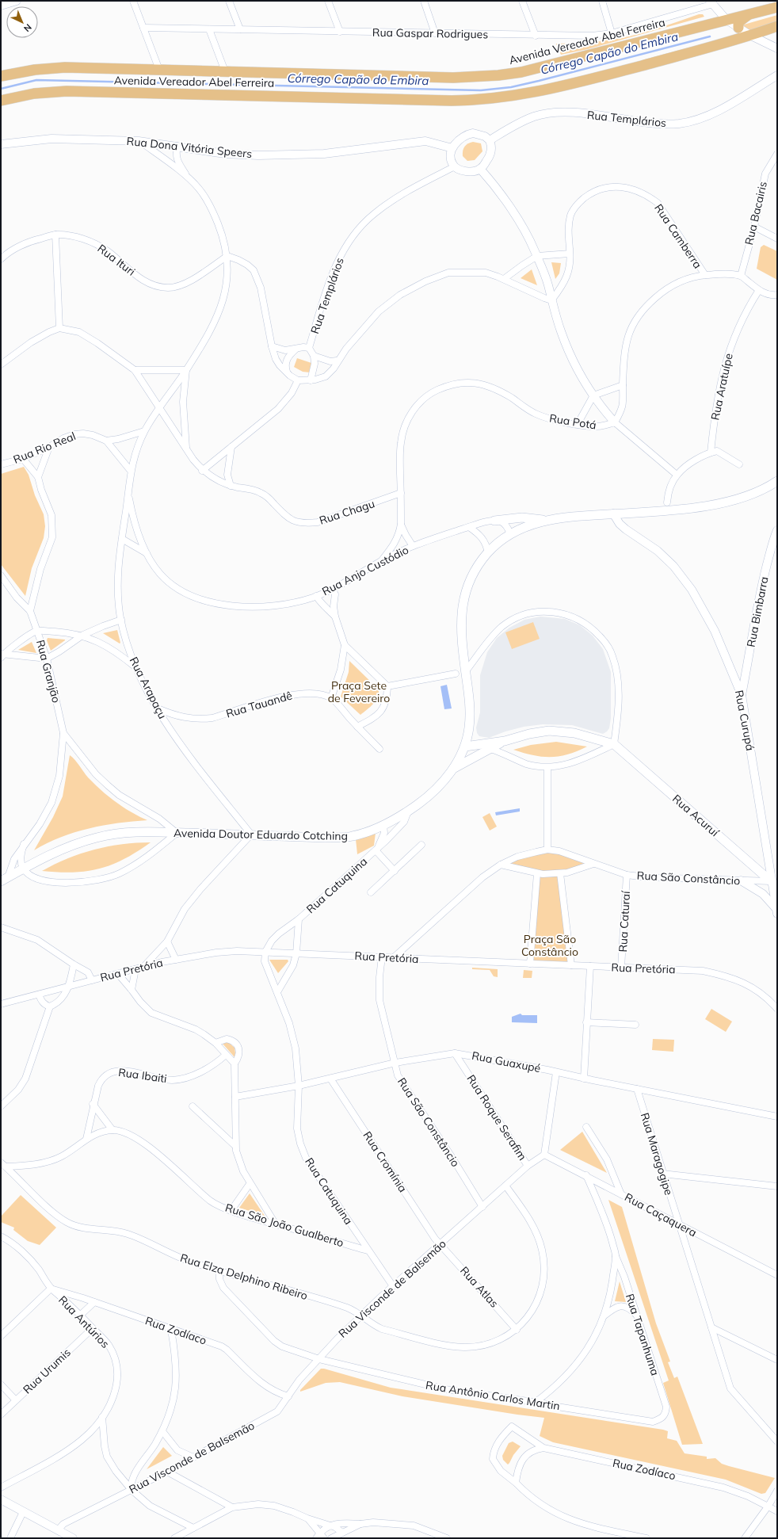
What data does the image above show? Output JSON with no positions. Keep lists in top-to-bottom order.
{
  "streets": {
    "main road": ["Avenida Vereador Abel Ferreira", "Rua Acuruí", "Avenida Doutor Eduardo Cotching"],
    "street": [
      "Rua Gaspar Rodrigues",
      "Rua Templários",
      "Rua Dona Vitória Speers",
      "Rua Bacairis",
      "Rua Camberra",
      "Rua Ituri",
      "Rua Aratuípe",
      "Rua Potá",
      "Rua Rio Real",
      "Rua Chagu",
      "Rua Anjo Custódio",
      "Rua Bimbarra",
      "Rua Granjão",
      "Rua Arapaçu",
      "Rua Tauandê",
      "Rua Curupá",
      "Rua São Constâncio",
      "Rua Catuquina",
      "Rua Caturaí",
      "Rua Pretória",
      "Rua Guaxupé",
      "Rua Ibaiti",
      "Rua Roque Serafim",
      "Rua Maragogipe",
      "Rua Cromínia",
      "Rua Caçaquera",
      "Rua São João Gualberto",
      "Rua Elza Delphino Ribeiro",
      "Rua Atlas",
      "Rua Visconde de Balsemão",
      "Rua Antúrios",
      "Rua Zodíaco",
      "Rua Tapanhuma",
      "Rua Urumis",
      "Rua Antônio Carlos Martin"
    ]
  },
  "crossings": [
    ["Rua Templários", "Rua Dona Vitória Speers"],
    ["Rua Potá", "Rua Chagu"],
    ["Rua Potá", "Rua Anjo Custódio"],
    ["Rua Rio Real", "Rua Arapaçu"],
    ["Rua Chagu", "Rua Arapaçu"],
    ["Rua Anjo Custódio", "Rua Arapaçu"],
    ["Rua Bimbarra", "Rua Curupá"],
    ["Rua Arapaçu", "Rua Tauandê"],
    ["Rua Arapaçu", "Avenida Doutor Eduardo Cotching"],
    ["Rua Curupá", "Rua Acuruí"],
    ["Rua Curupá", "Avenida Doutor Eduardo Cotching"],
    ["Rua Curupá", "Rua São Constâncio"],
    ["Rua Acuruí", "Rua São Constâncio"],
    ["Avenida Doutor Eduardo Cotching", "Rua Catuquina"],
    ["Rua São Constâncio", "Rua Caturaí"],
    ["Rua São Constâncio", "Rua Pretória"],
    ["Rua São Constâncio", "Rua Guaxupé"],
    ["Rua São Constâncio", "Rua Visconde de Balsemão"],
    ["Rua Catuquina", "Rua Pretória"],
    ["Rua Catuquina", "Rua Guaxupé"],
    ["Rua Catuquina", "Rua São João Gualberto"],
    ["Rua Catuquina", "Rua Visconde de Balsemão"],
    ["Rua Caturaí", "Rua Pretória"],
    ["Rua Guaxupé", "Rua Roque Serafim"],
    ["Rua Guaxupé", "Rua Maragogipe"],
    ["Rua Guaxupé", "Rua Cromínia"],
    ["Rua Ibaiti", "Rua São João Gualberto"],
    ["Rua Roque Serafim", "Rua Visconde de Balsemão"],
    ["Rua Maragogipe", "Rua Caçaquera"],
    ["Rua Cromínia", "Rua Atlas"],
    ["Rua Cromínia", "Rua Visconde de Balsemão"],
    ["Rua Caçaquera", "Rua Visconde de Balsemão"],
    ["Rua Caçaquera", "Rua Tapanhuma"],
    ["Rua São João Gualberto", "Rua Elza Delphino Ribeiro"],
    ["Rua Elza Delphino Ribeiro", "Rua Atlas"],
    ["Rua Elza Delphino Ribeiro", "Rua Visconde de Balsemão"],
    ["Rua Elza Delphino Ribeiro", "Rua Antônio Carlos Martin"],
    ["Rua Atlas", "Rua Visconde de Balsemão"],
    ["Rua Visconde de Balsemão", "Rua Zodíaco"],
    ["Rua Visconde de Balsemão", "Rua Antônio Carlos Martin"],
    ["Rua Antúrios", "Rua Zodíaco"],
    ["Rua Antúrios", "Rua Urumis"],
    ["Rua Tapanhuma", "Rua Antônio Carlos Martin"]
  ],
  "water": ["Córrego Capão do Embira"],
  "parks": ["Praça Sete de Fevereiro", "Praça São Constâncio"],
  "north": "bottom right"
}
